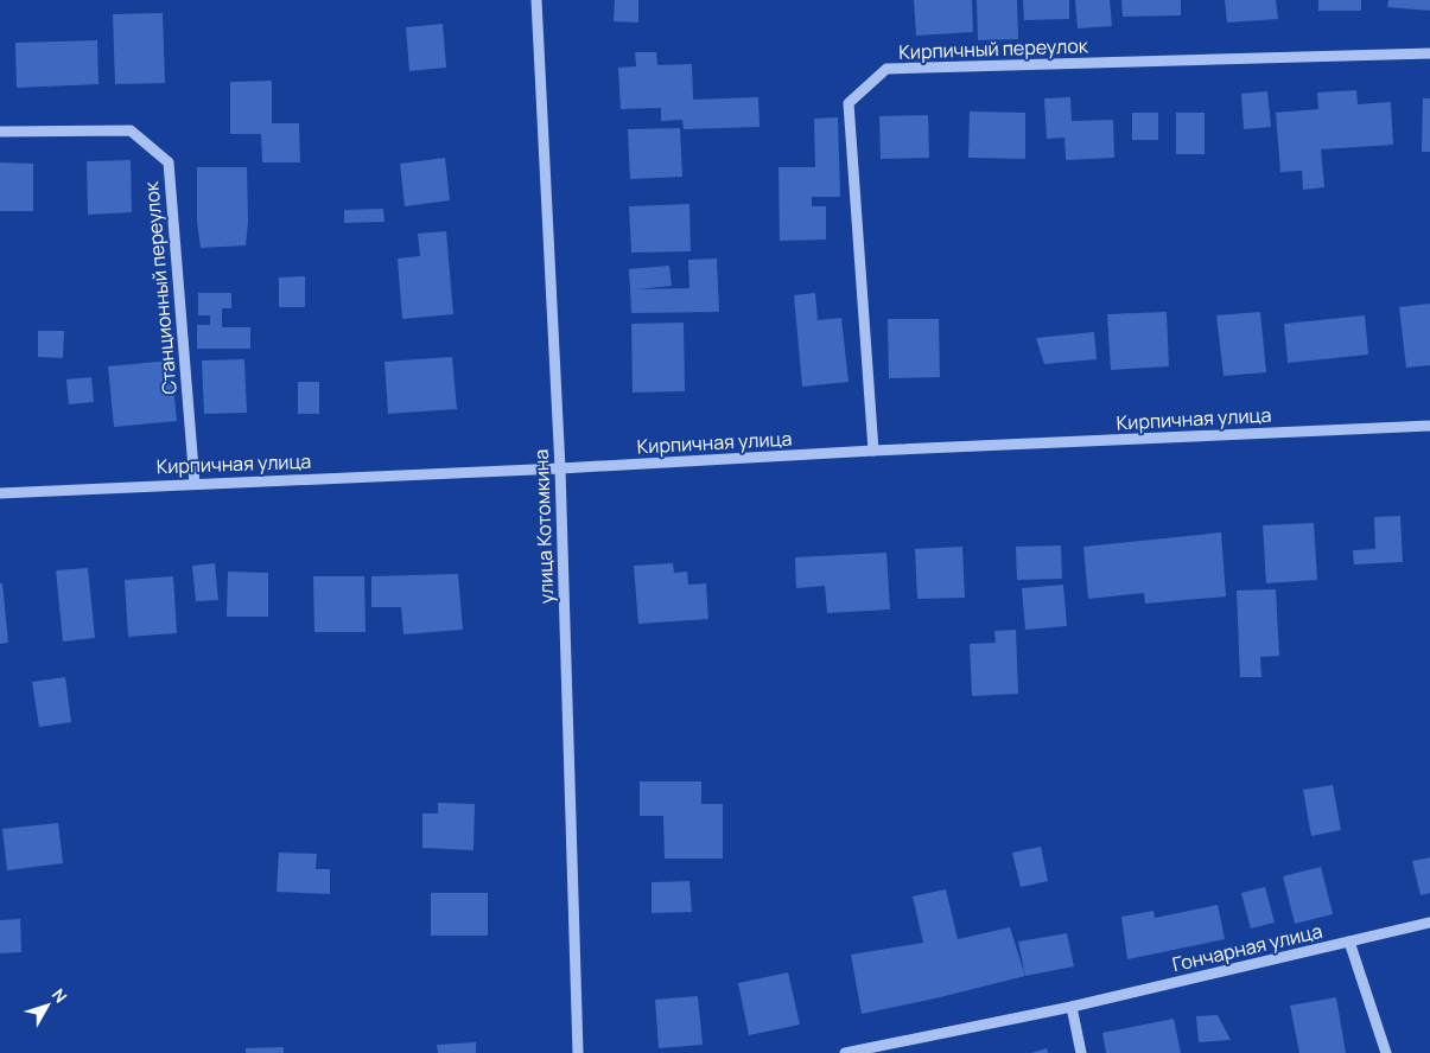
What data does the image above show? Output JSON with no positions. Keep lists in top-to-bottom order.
{
  "streets": {
    "street": [
      "Кирпичный переулок",
      "Станционный переулок",
      "Кирпичная улица",
      "улица Котомкина",
      "Гончарная улица"
    ]
  },
  "crossings": [
    ["Кирпичный переулок", "Кирпичная улица"],
    ["Станционный переулок", "Кирпичная улица"],
    ["Кирпичная улица", "улица Котомкина"]
  ],
  "north": "top right"
}
